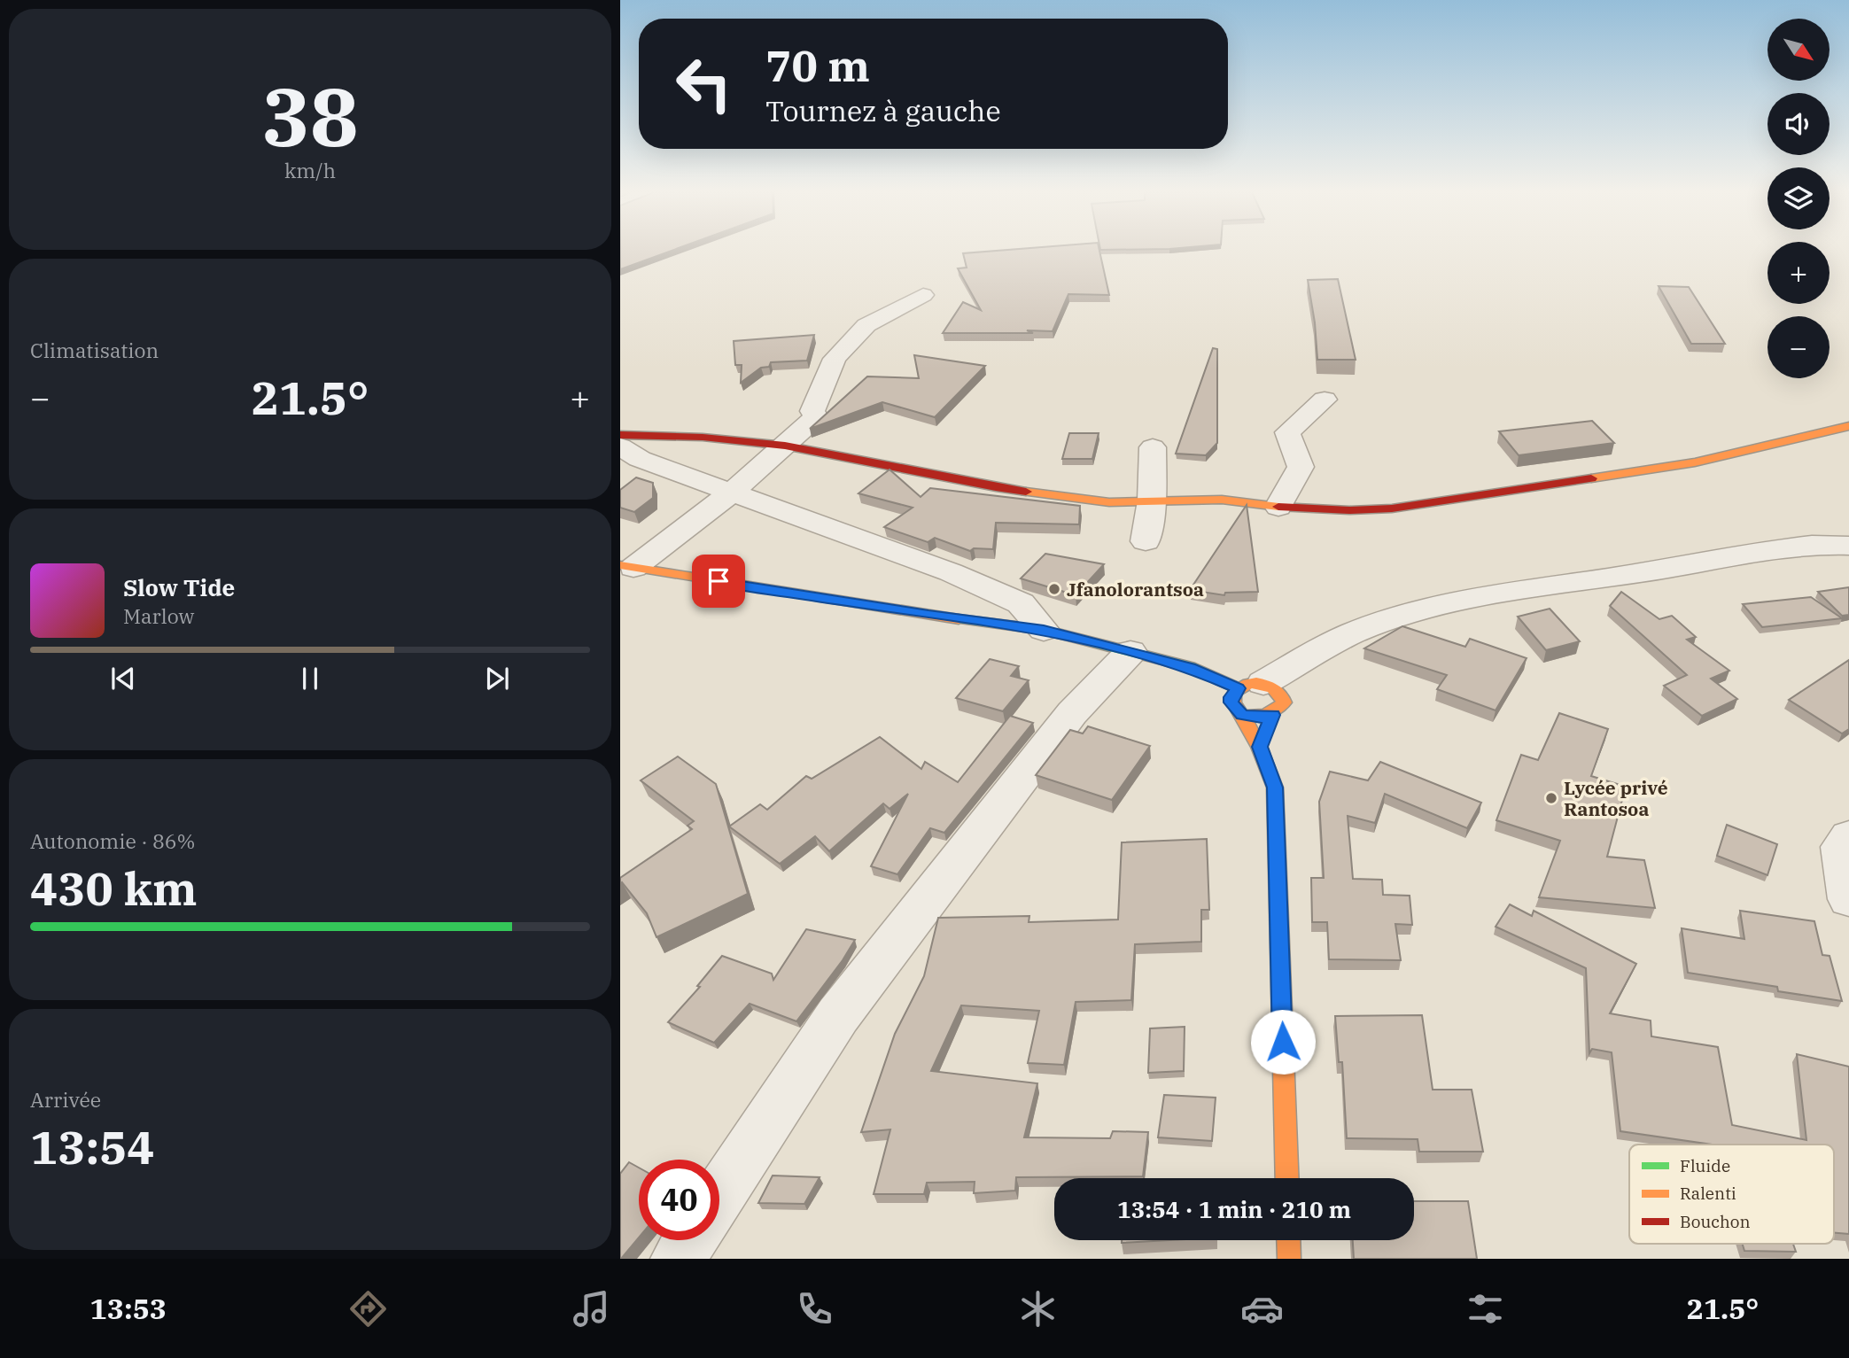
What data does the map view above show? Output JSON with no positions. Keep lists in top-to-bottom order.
{
  "places": ["Jfanolorantsoa", "Lycée privé Rantosoa"],
  "legend": ["Fluide", "Ralenti", "Bouchon"],
  "north": "bottom right",
  "page": {
    "tile": [
      ["38", "km/h"],
      "Climatisation",
      ["Autonomie · 86%", "430 km"],
      ["Arrivée", "13:54"]
    ],
    "map_buttons": ["+", "−"],
    "turn": ["70 m", "Tournez à gauche"],
    "heat": ["−", "21.5°", "+"],
    "song": ["Slow Tide", "Marlow"],
    "limit": "40",
    "trip": "13:54 · 1 min · 210 m",
    "tabs": ["13:53", "21.5°"]
  }
}
